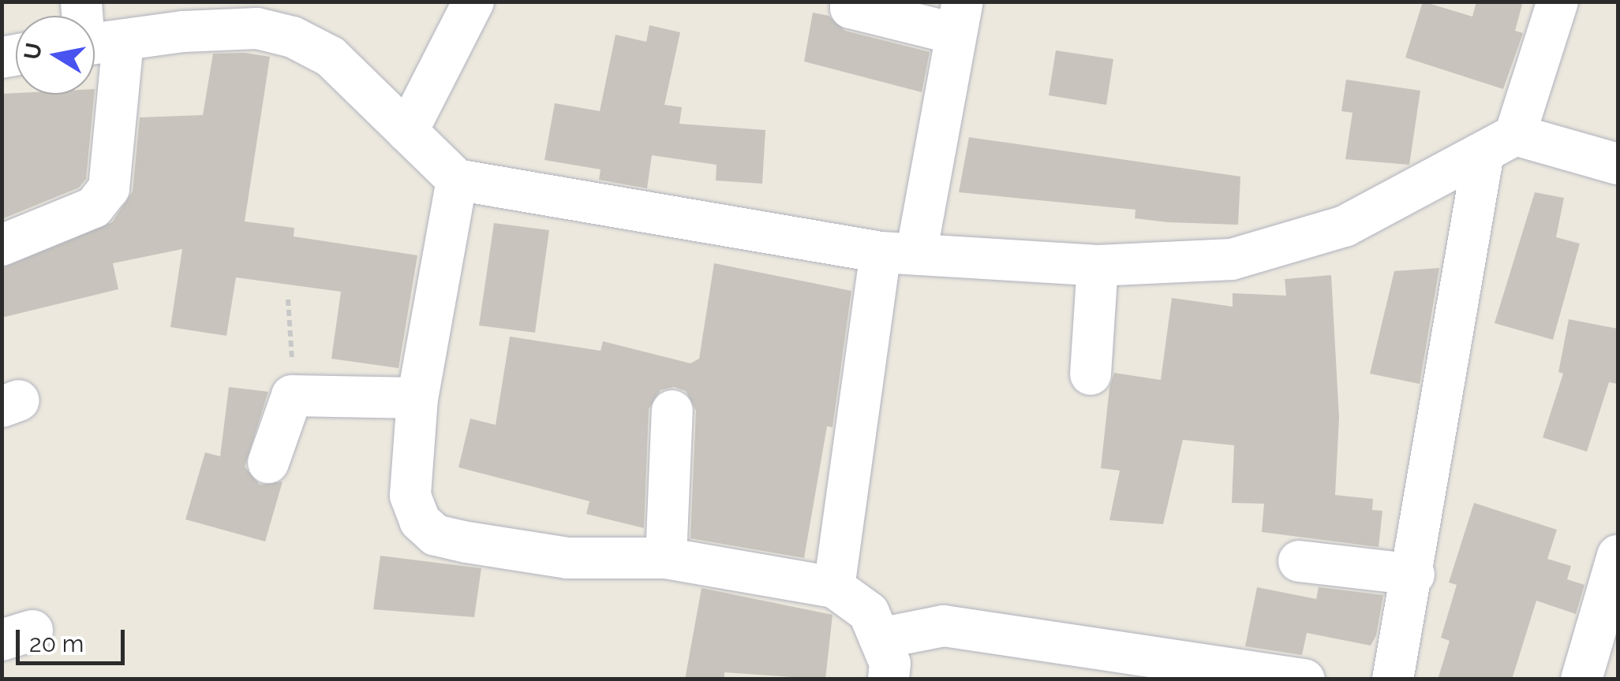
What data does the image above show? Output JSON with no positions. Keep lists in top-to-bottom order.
{
  "scale_bar": "20 m",
  "north": "left"
}
